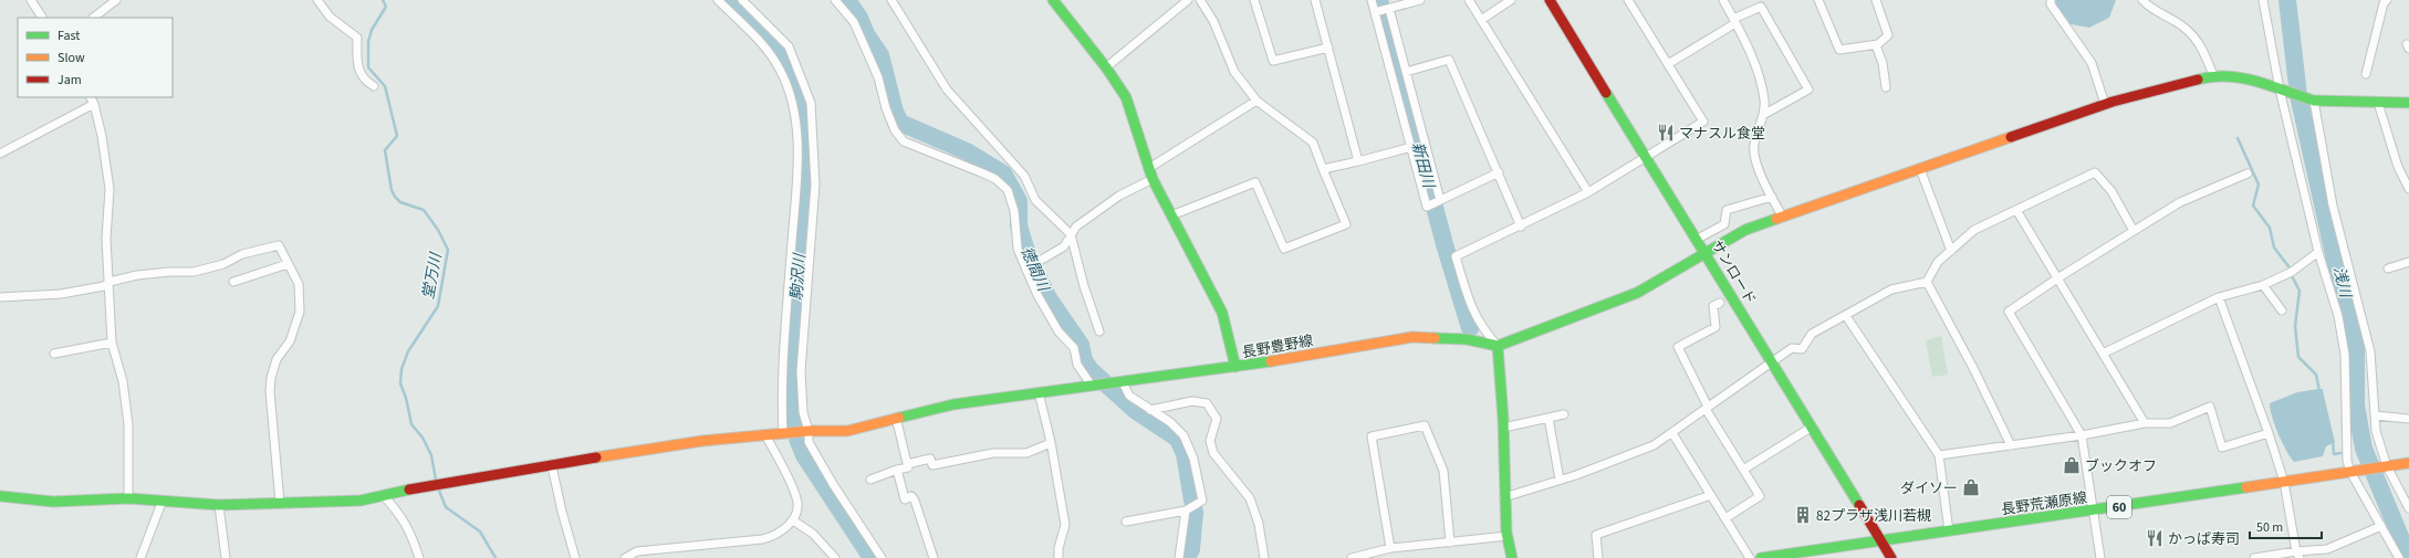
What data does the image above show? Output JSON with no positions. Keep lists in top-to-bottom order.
{
  "streets": {
    "street": [
      "サンロード",
      "長野豊野線",
      "長野荒瀬原線",
      "60"
    ]
  },
  "crossings": [
    ["サンロード", "長野荒瀬原線"]
  ],
  "water": [
    "新田川",
    "徳間川",
    "堂万川",
    "駒沢川",
    "浅川"
  ],
  "places": {
    "restaurant": ["マナスル食堂", "かっぱ寿司"],
    "shop": ["ブックオフ", "ダイソー"],
    "building": ["82プラザ浅川若槻"]
  },
  "legend": ["Fast", "Slow", "Jam"],
  "scale_bar": "50 m"
}
